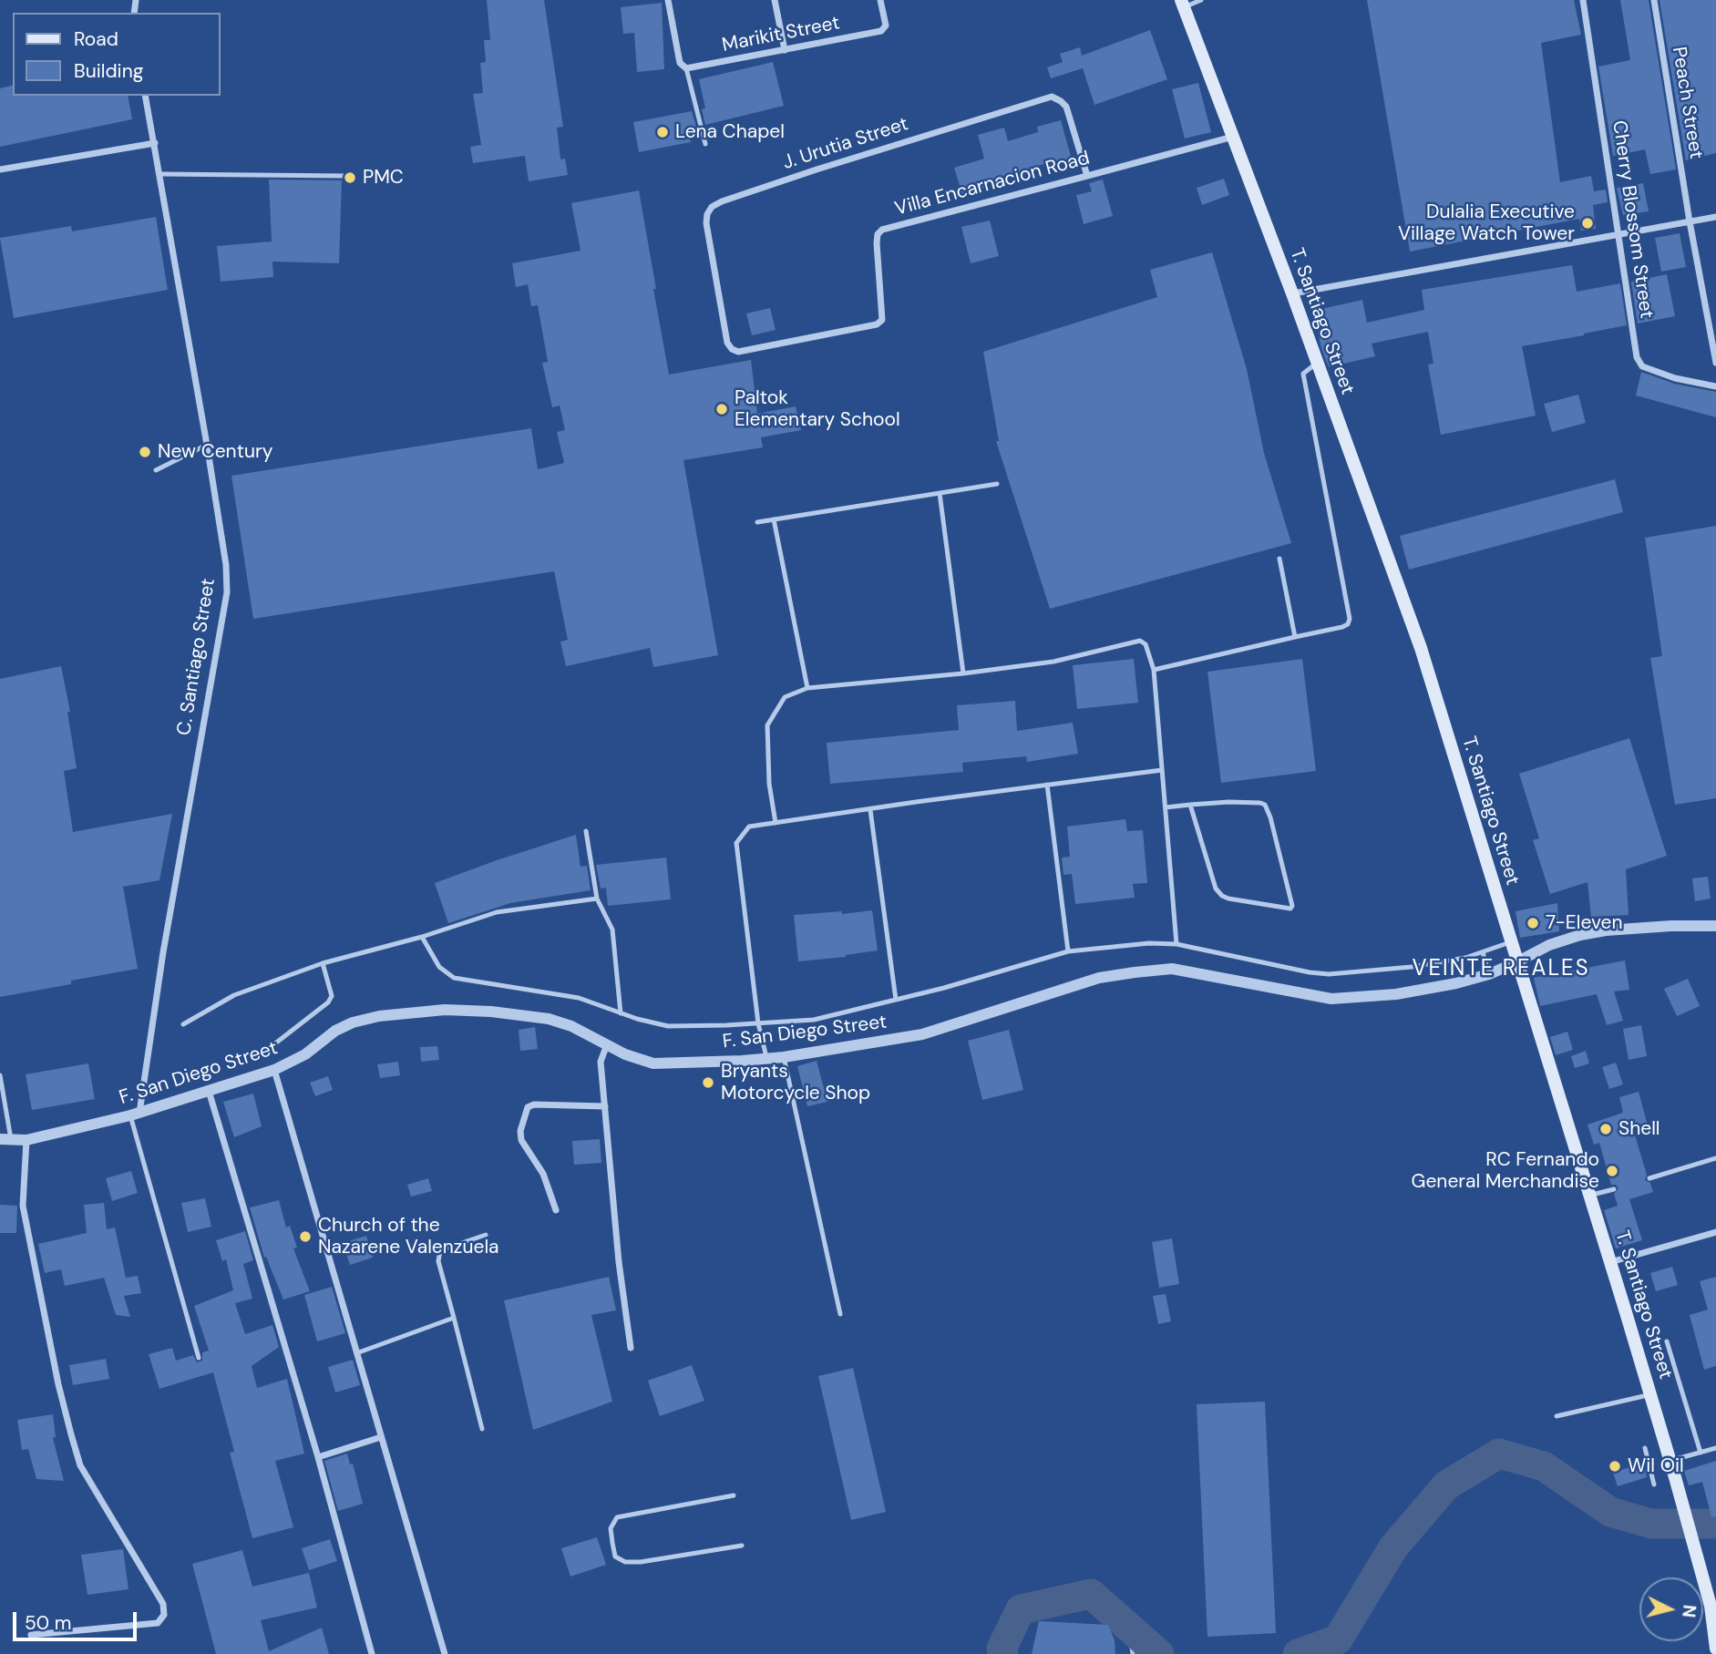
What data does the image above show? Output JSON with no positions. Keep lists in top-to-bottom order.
{
  "streets": {
    "main road": ["T. Santiago Street"],
    "street": [
      "Marikit Street",
      "Peach Street",
      "J. Urutia Street",
      "Villa Encarnacion Road",
      "Cherry Blossom Street",
      "C. Santiago Street",
      "F. San Diego Street"
    ]
  },
  "crossings": [
    ["J. Urutia Street", "Villa Encarnacion Road"],
    ["Villa Encarnacion Road", "T. Santiago Street"],
    ["T. Santiago Street", "F. San Diego Street"],
    ["C. Santiago Street", "F. San Diego Street"]
  ],
  "districts": ["VEINTE REALES"],
  "places": [
    "Lena Chapel",
    "PMC",
    "Dulalia Executive Village Watch Tower",
    "Paltok Elementary School",
    "New Century",
    "7-Eleven",
    "Bryants Motorcycle Shop",
    "Shell",
    "RC Fernando General Merchandise",
    "Church of the Nazarene Valenzuela",
    "Wil Oil"
  ],
  "legend": ["Road", "Building"],
  "scale_bar": "50 m",
  "north": "right"
}
